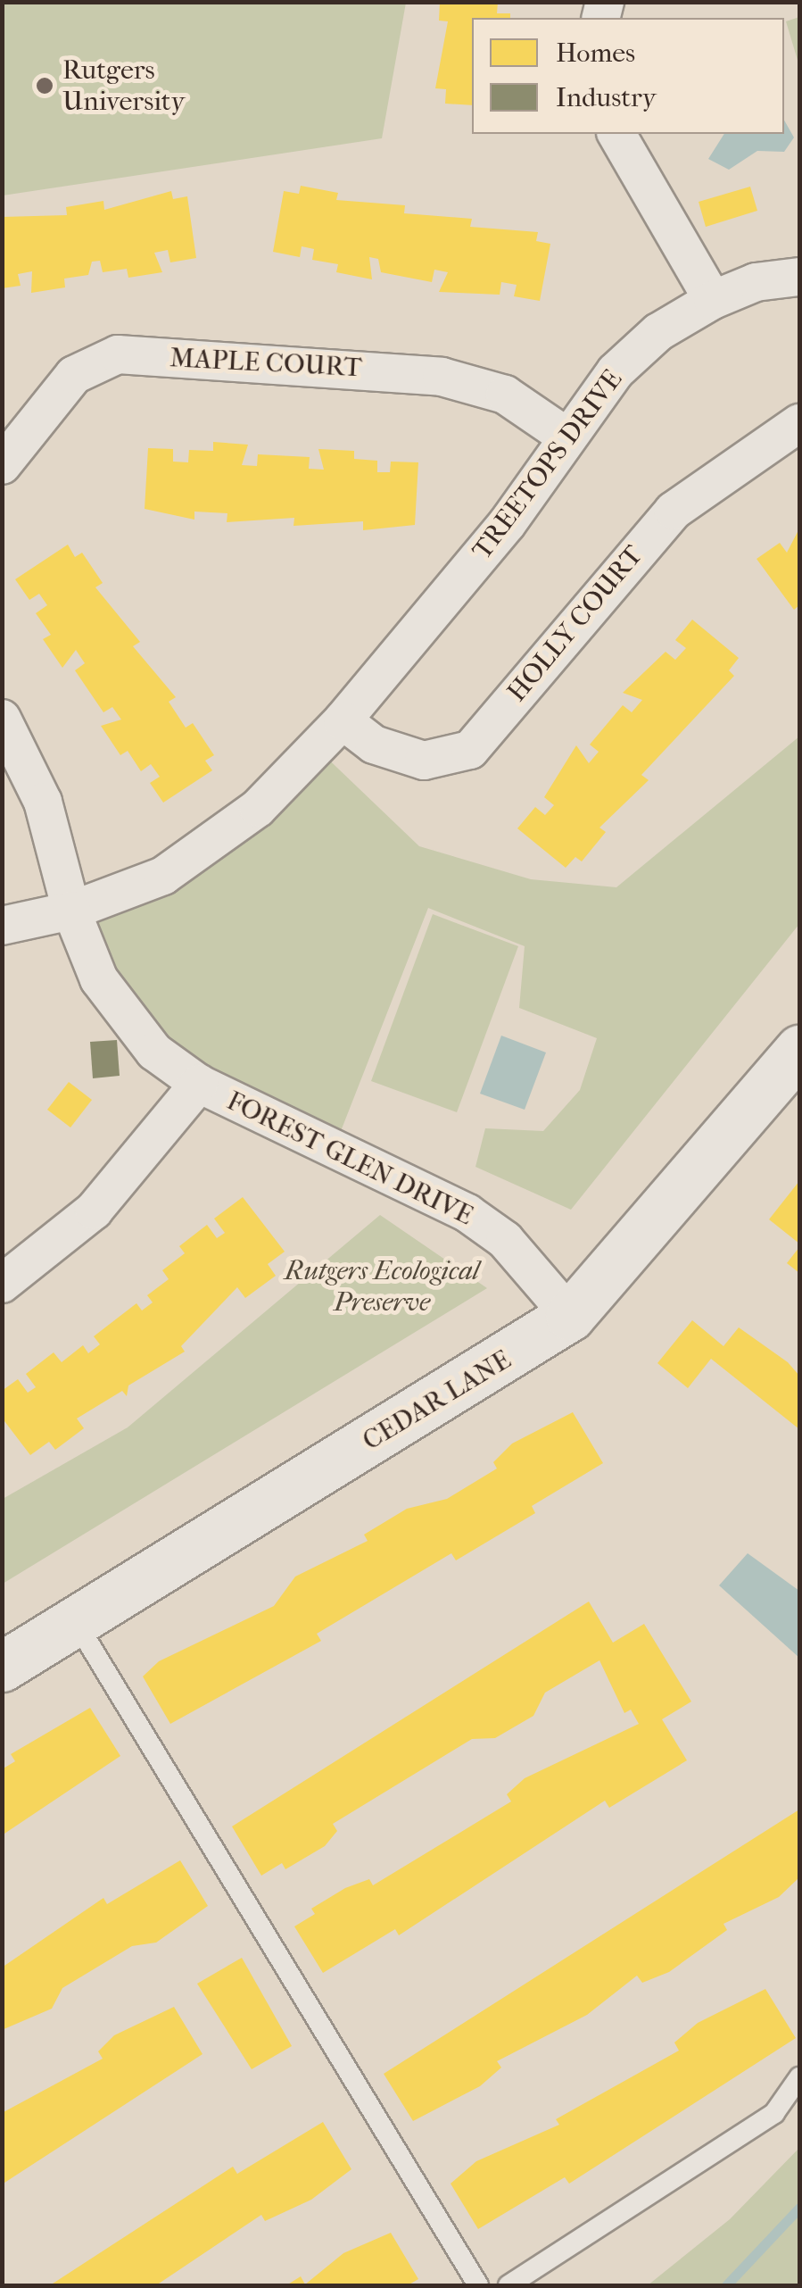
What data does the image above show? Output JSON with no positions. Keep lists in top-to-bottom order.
{
  "streets": {
    "street": [
      "MAPLE COURT",
      "TREETOPS DRIVE",
      "HOLLY COURT",
      "FOREST GLEN DRIVE",
      "CEDAR LANE"
    ]
  },
  "crossings": [
    ["MAPLE COURT", "TREETOPS DRIVE"],
    ["TREETOPS DRIVE", "HOLLY COURT"],
    ["TREETOPS DRIVE", "FOREST GLEN DRIVE"],
    ["FOREST GLEN DRIVE", "CEDAR LANE"]
  ],
  "parks": ["Rutgers Ecological Preserve"],
  "places": ["Rutgers University"],
  "legend": ["Homes", "Industry"]
}
